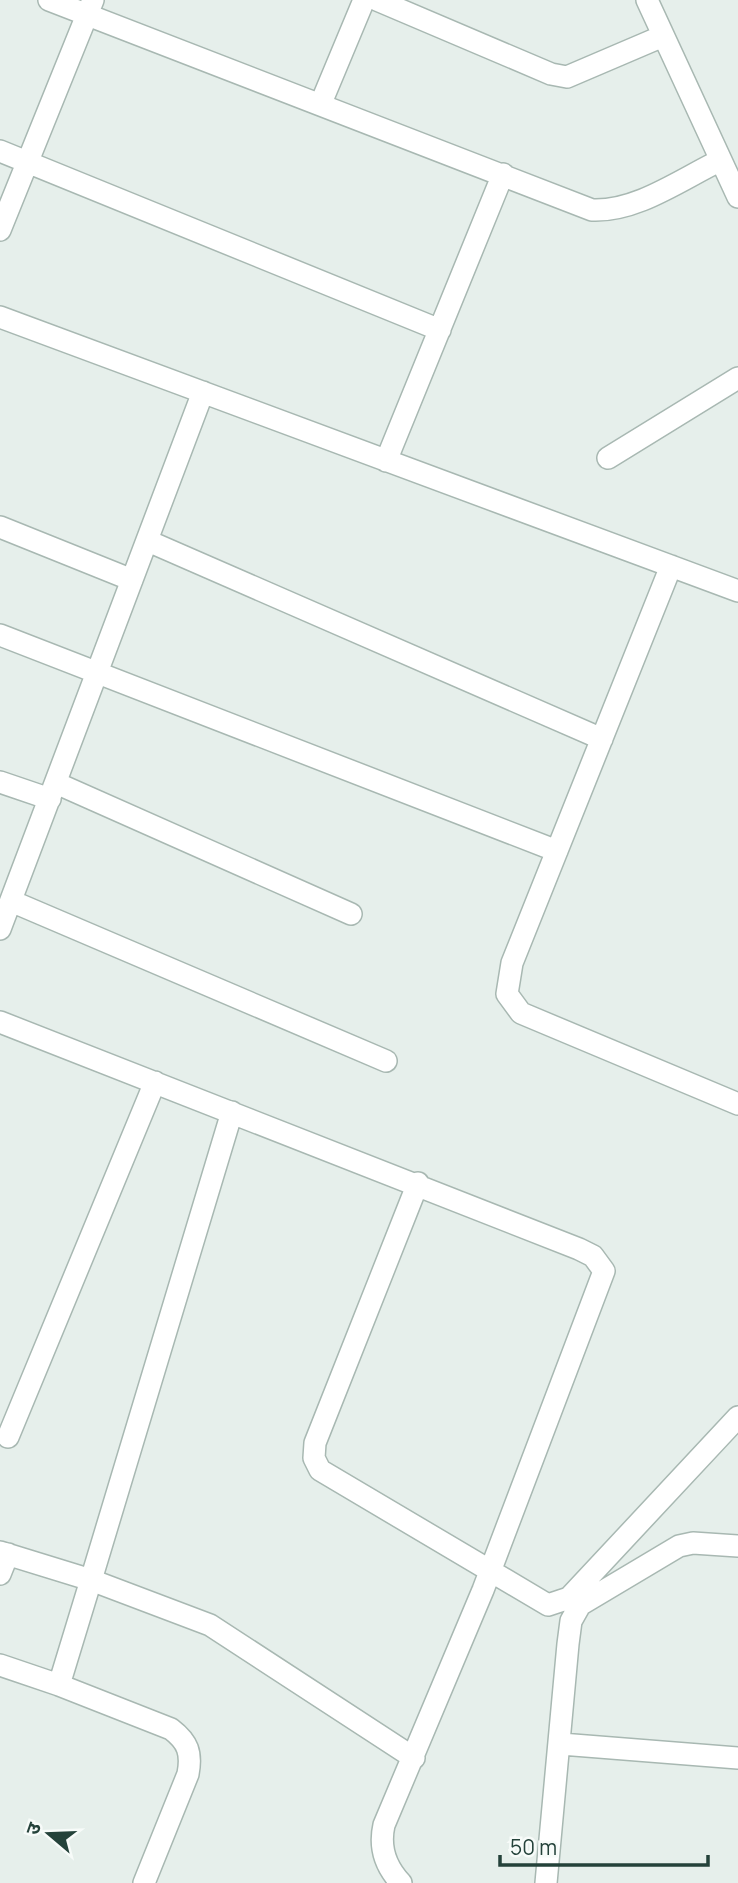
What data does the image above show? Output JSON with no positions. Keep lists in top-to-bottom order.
{
  "scale_bar": "50 m",
  "north": "left"
}
